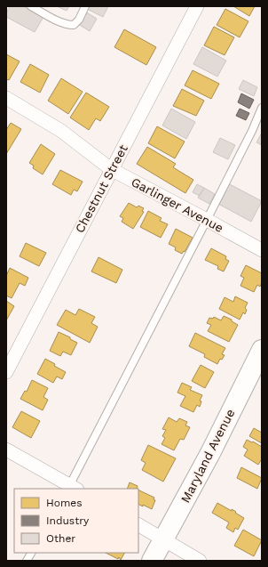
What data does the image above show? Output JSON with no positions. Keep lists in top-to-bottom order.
{
  "streets": {
    "street": ["Chestnut Street", "Garlinger Avenue", "Maryland Avenue"]
  },
  "crossings": [
    ["Chestnut Street", "Garlinger Avenue"]
  ],
  "legend": ["Homes", "Industry", "Other"]
}
